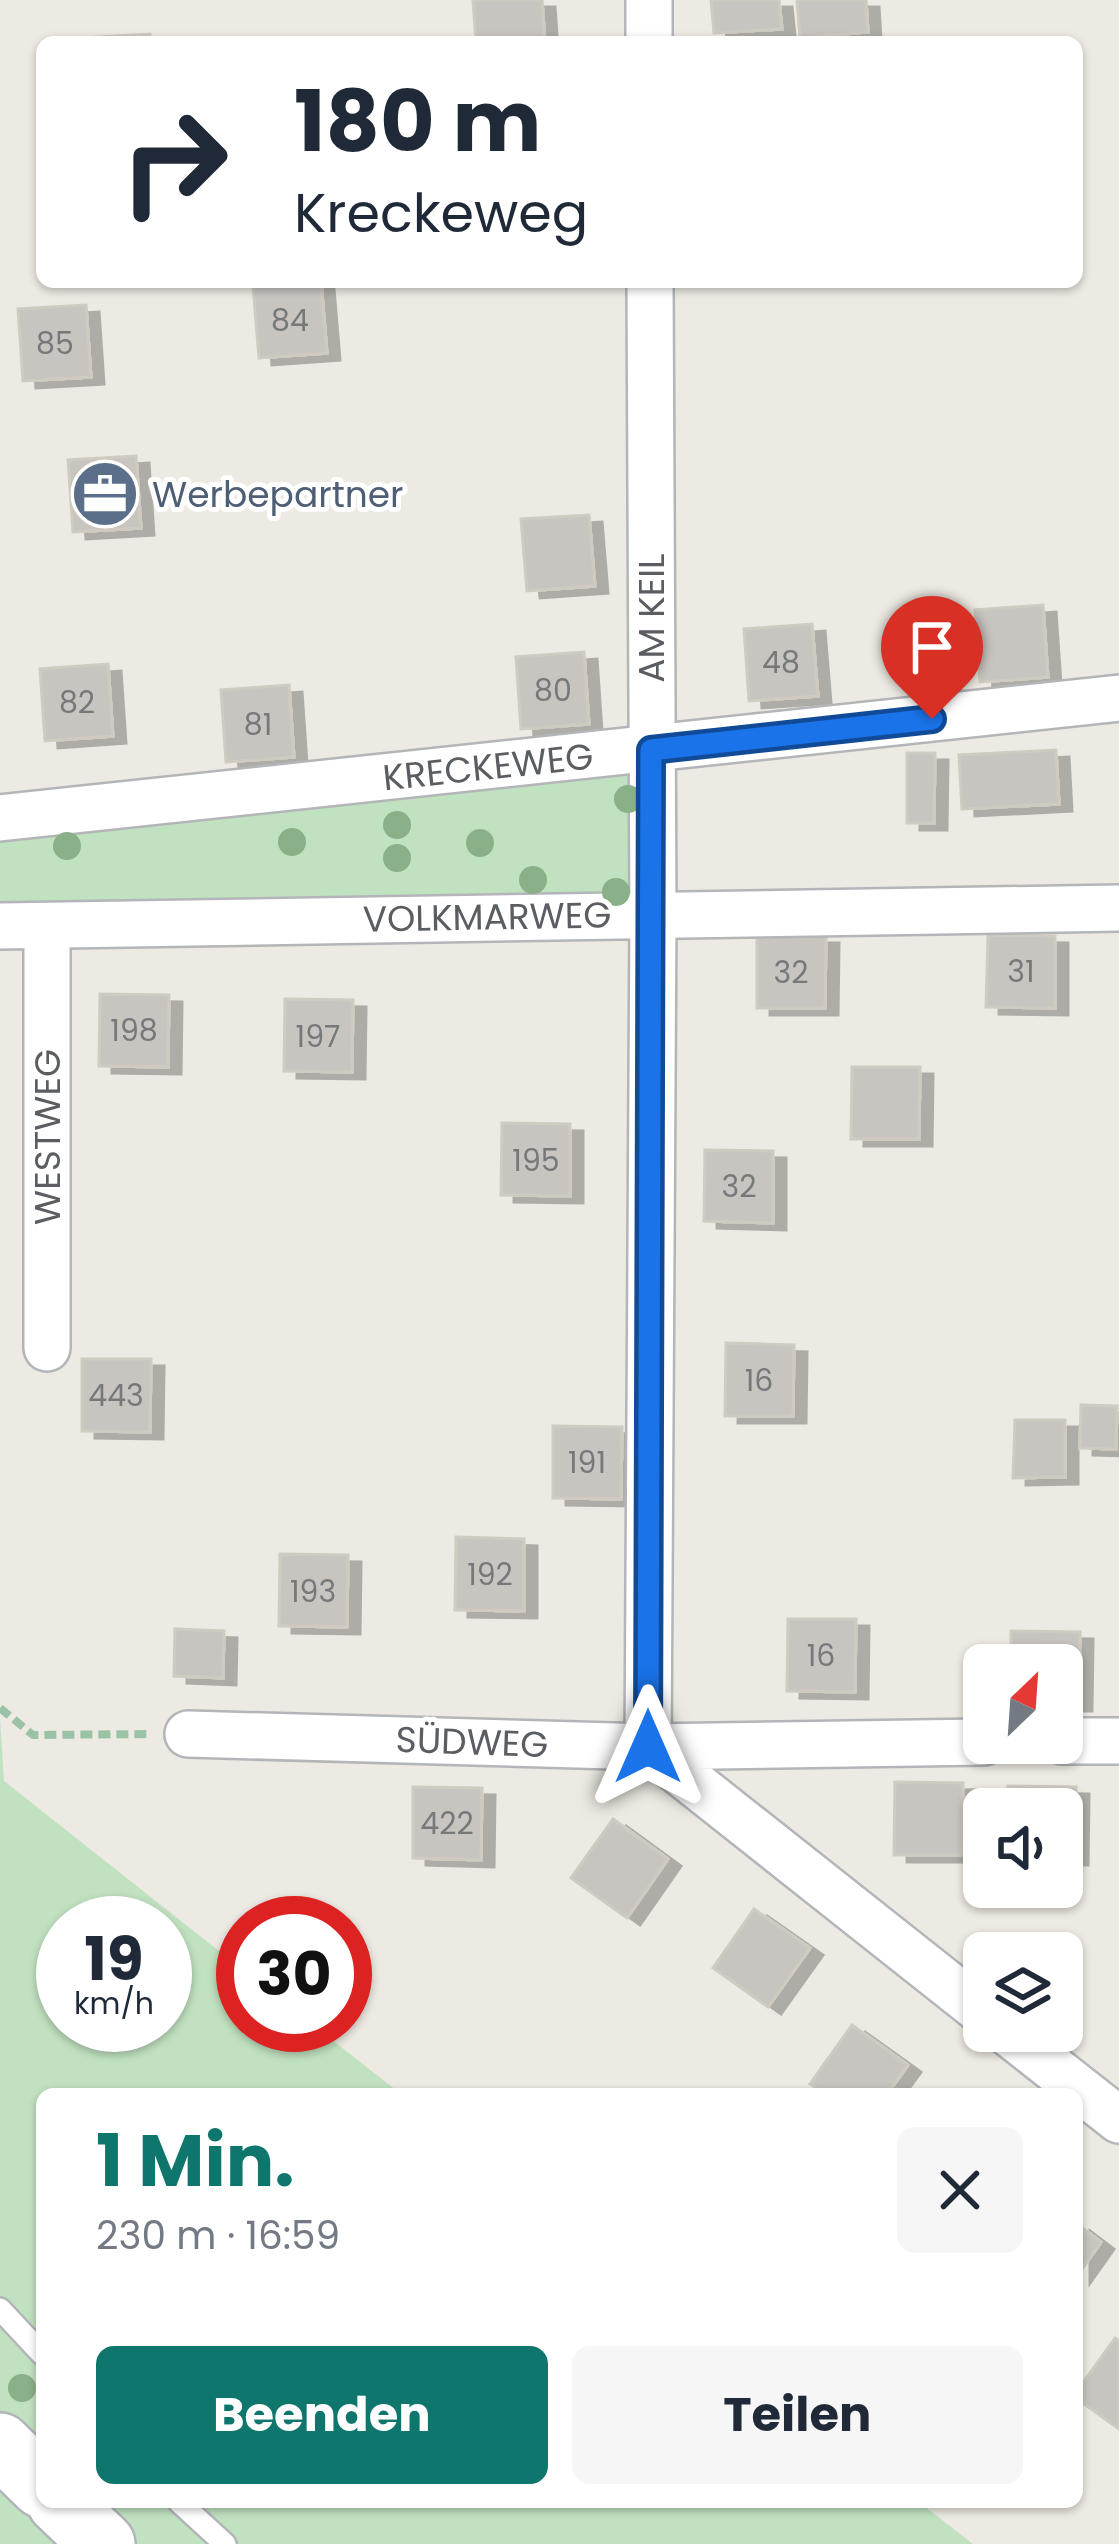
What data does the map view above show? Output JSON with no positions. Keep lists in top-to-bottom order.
{
  "streets": {
    "street": [
      "AM KEIL",
      "KRECKEWEG",
      "VOLKMARWEG",
      "WESTWEG",
      "SÜDWEG"
    ]
  },
  "crossings": [
    ["AM KEIL", "KRECKEWEG"],
    ["AM KEIL", "VOLKMARWEG"],
    ["AM KEIL", "SÜDWEG"],
    ["VOLKMARWEG", "WESTWEG"]
  ],
  "places": {
    "office": ["Werbepartner"]
  },
  "house_numbers": [
    "84",
    "85",
    "48",
    "80",
    "82",
    "81",
    "31",
    "32",
    "198",
    "197",
    "195",
    "32",
    "16",
    "443",
    "191",
    "192",
    "193",
    "16",
    "422"
  ],
  "north": "top right",
  "page": {
    "turn": ["180 m", "Kreckeweg"],
    "speed": "19 km/h",
    "limit": "30",
    "heading": ["1 Min.", "230 m · 16:59"],
    "buttons": ["Beenden", "Teilen"]
  }
}
